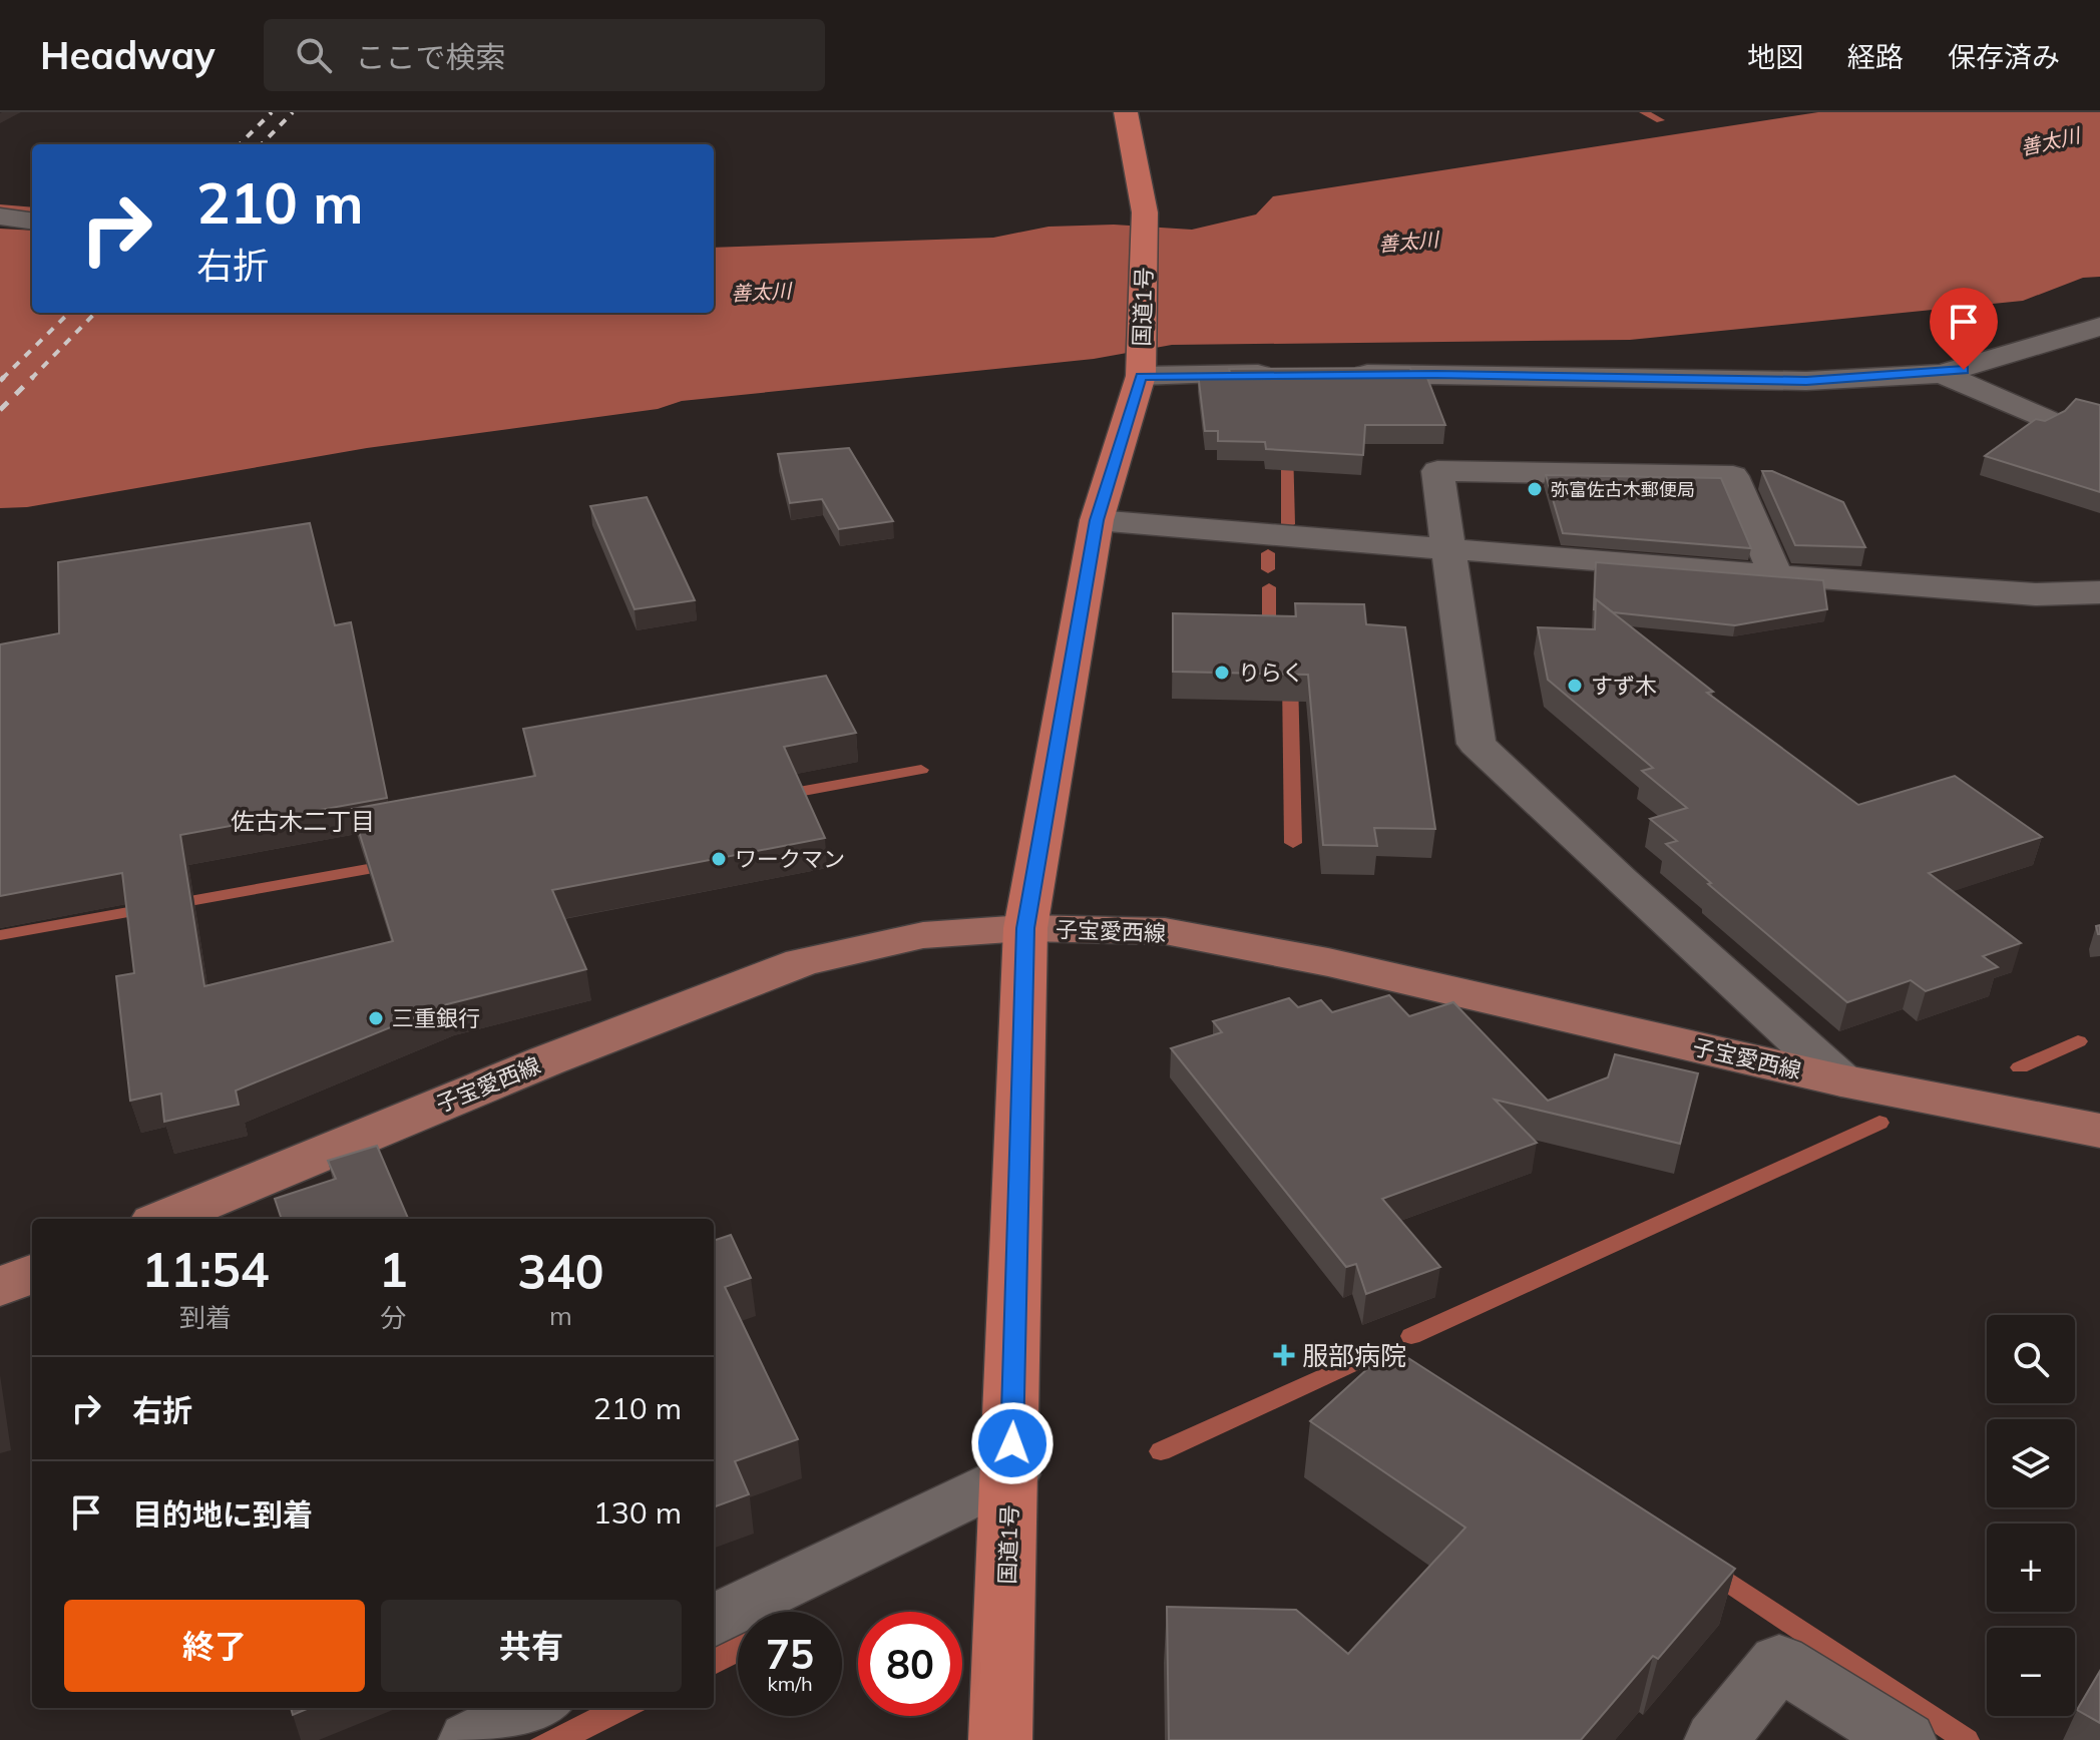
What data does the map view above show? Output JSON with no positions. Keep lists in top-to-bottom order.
{
  "streets": {
    "highway": ["国道1号"],
    "main road": ["子宝愛西線"]
  },
  "crossings": [
    ["国道1号", "子宝愛西線"]
  ],
  "districts": ["佐古木二丁目"],
  "water": ["善太川"],
  "places": {
    "other": [
      "弥富佐古木郵便局",
      "りらく",
      "すず木",
      "ワークマン",
      "三重銀行"
    ],
    "health": ["服部病院"]
  },
  "page": {
    "header": "Headway",
    "search": "ここで検索",
    "nav": ["地図", "経路", "保存済み"],
    "turn": ["210 m", "右折"],
    "eta": [
      "11:54",
      "到着",
      "1",
      "分",
      "340",
      "m"
    ],
    "map_buttons": ["+", "−"],
    "list": [
      {
        "name": "右折",
        "value": "210 m"
      },
      {
        "name": "目的地に到着",
        "value": "130 m"
      }
    ],
    "buttons": ["終了", "共有"],
    "speed": "75 km/h",
    "limit": "80"
  }
}
